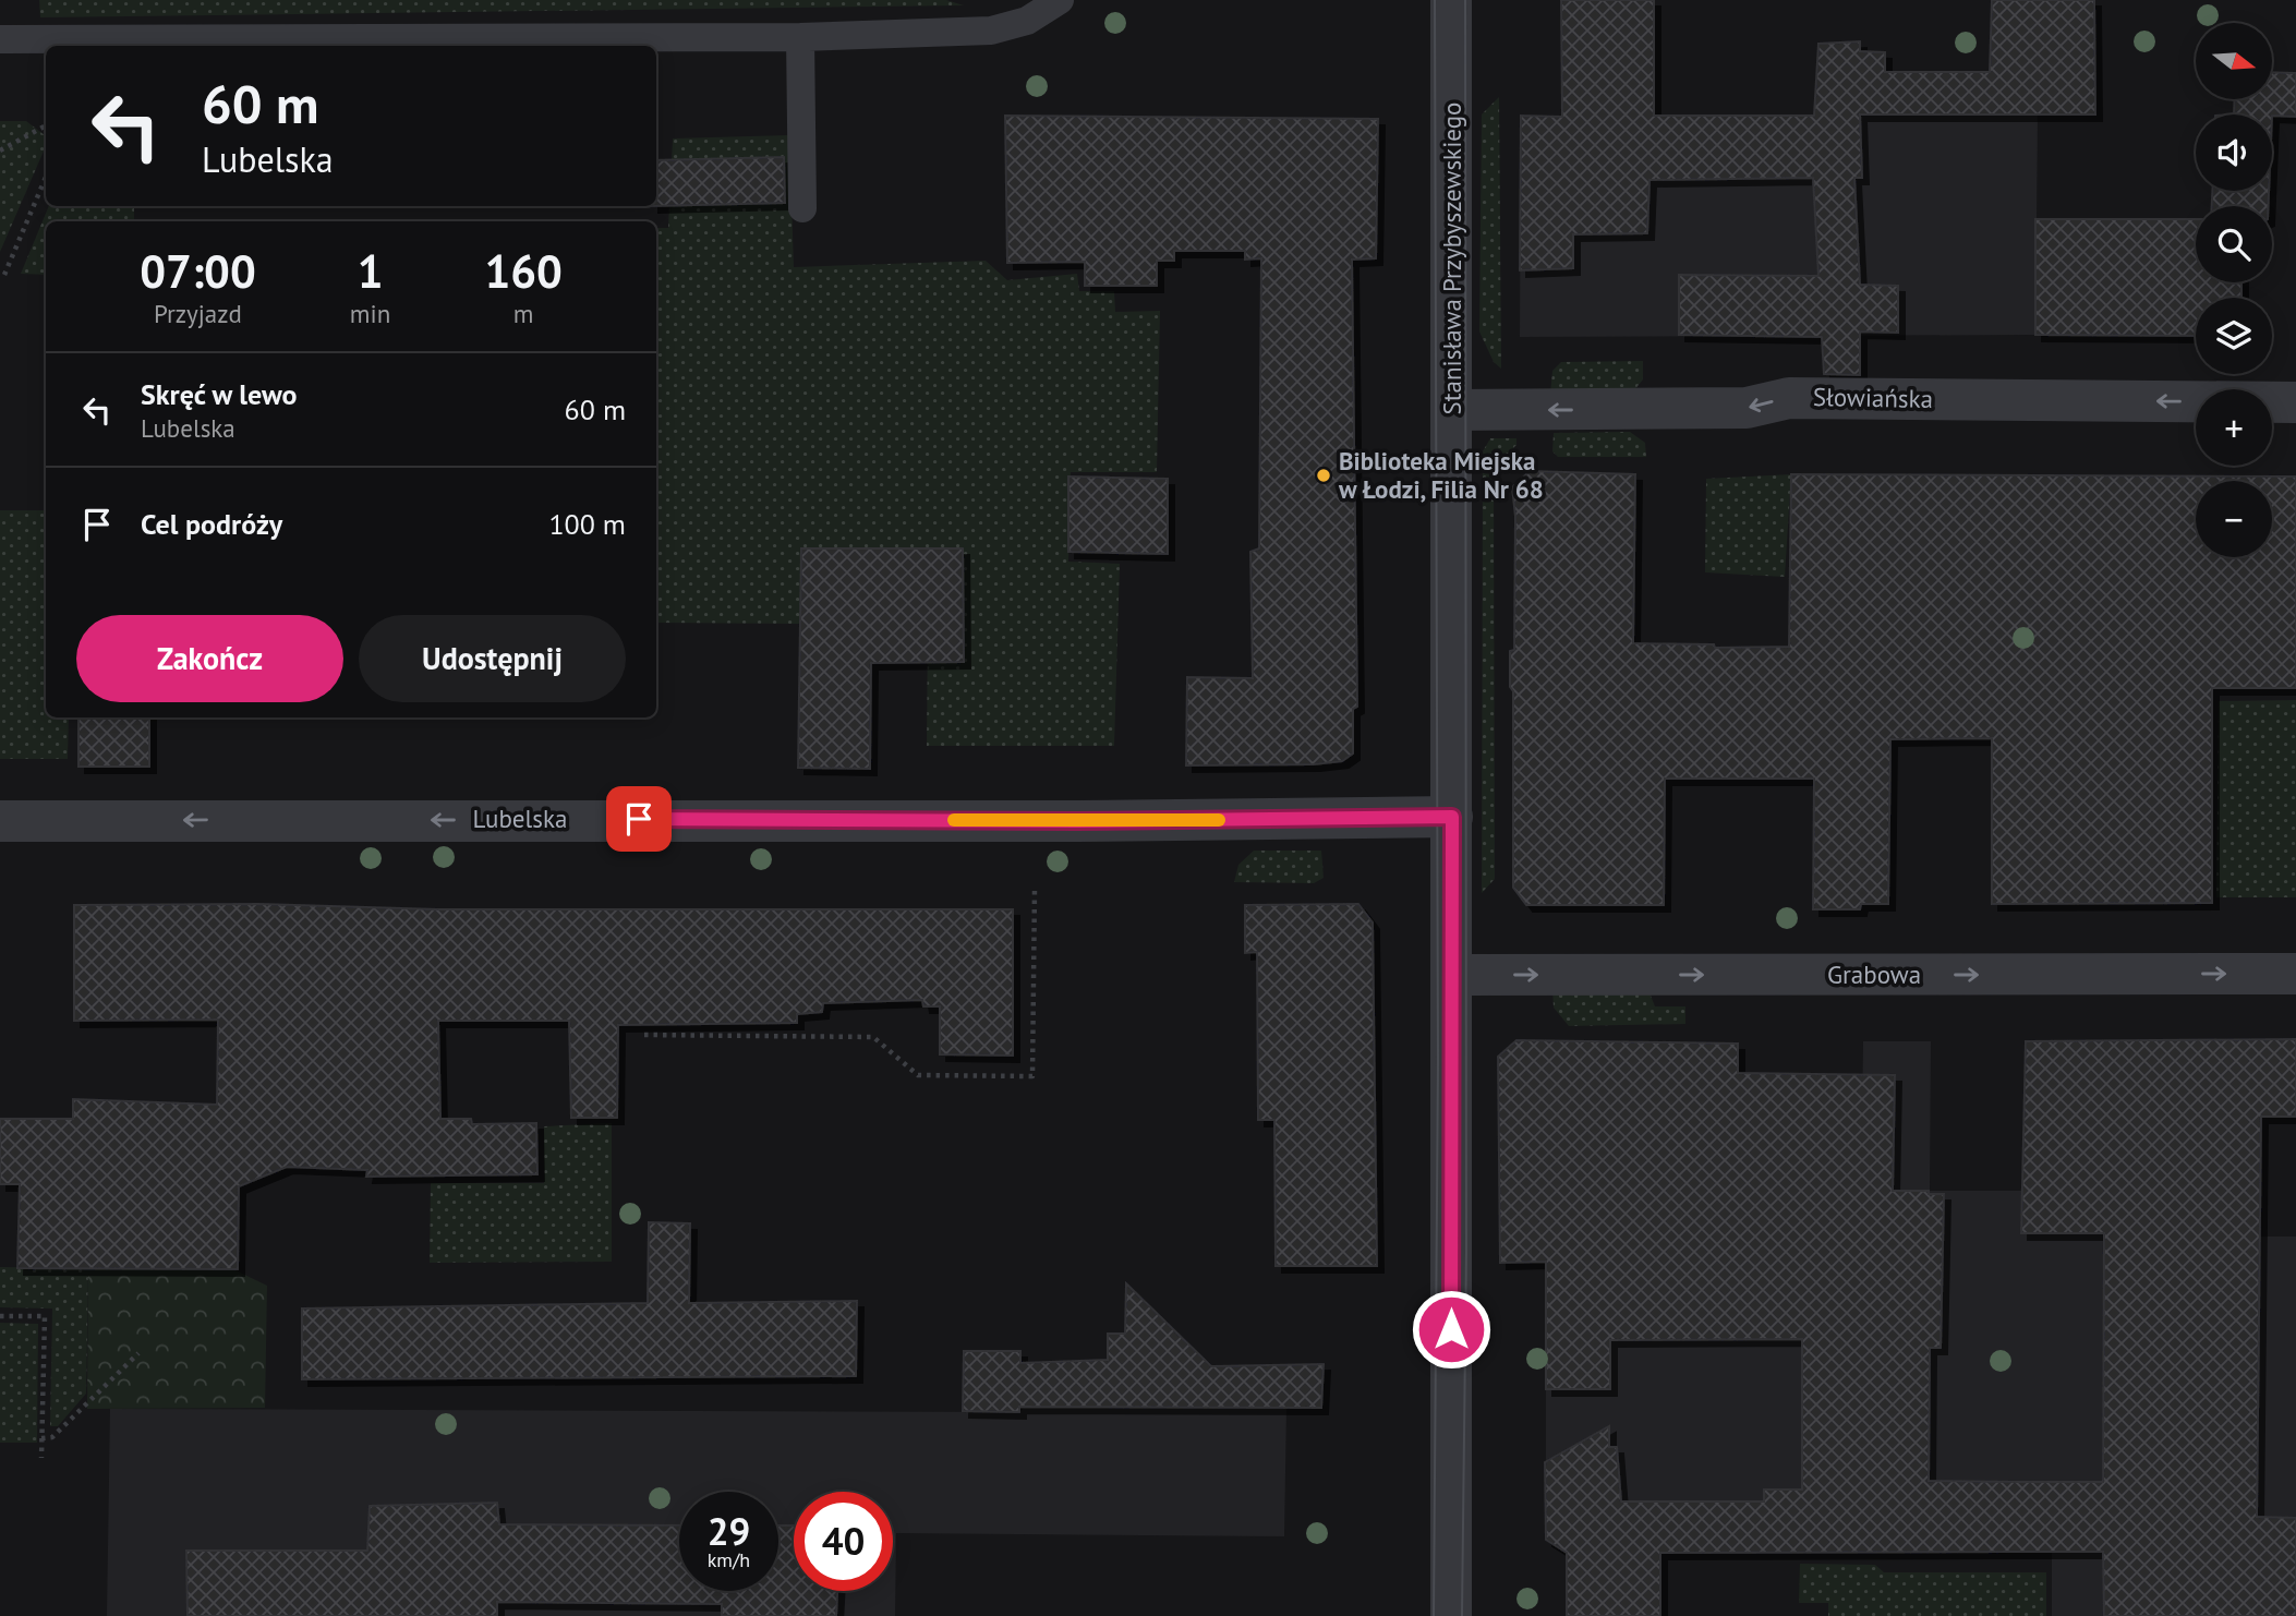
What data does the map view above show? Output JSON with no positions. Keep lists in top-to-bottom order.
{
  "streets": {
    "street": [
      "Stanisława Przybyszewskiego",
      "Słowiańska",
      "Lubelska",
      "Grabowa"
    ]
  },
  "crossings": [
    ["Stanisława Przybyszewskiego", "Słowiańska"],
    ["Stanisława Przybyszewskiego", "Lubelska"],
    ["Stanisława Przybyszewskiego", "Grabowa"]
  ],
  "one_way": ["Słowiańska", "Lubelska", "Grabowa"],
  "places": ["Biblioteka Miejska w Łodzi, Filia Nr 68"],
  "north": "right",
  "page": {
    "map_buttons": ["+", "−"],
    "turn": ["60 m", "Lubelska"],
    "eta": [
      "07:00",
      "Przyjazd",
      "1",
      "min",
      "160",
      "m"
    ],
    "list": [
      {
        "name": "Skręć w lewo",
        "note": "Lubelska",
        "value": "60 m"
      },
      {
        "name": "Cel podróży",
        "value": "100 m"
      }
    ],
    "buttons": ["Zakończ", "Udostępnij"],
    "speed": "29 km/h",
    "limit": "40"
  }
}
